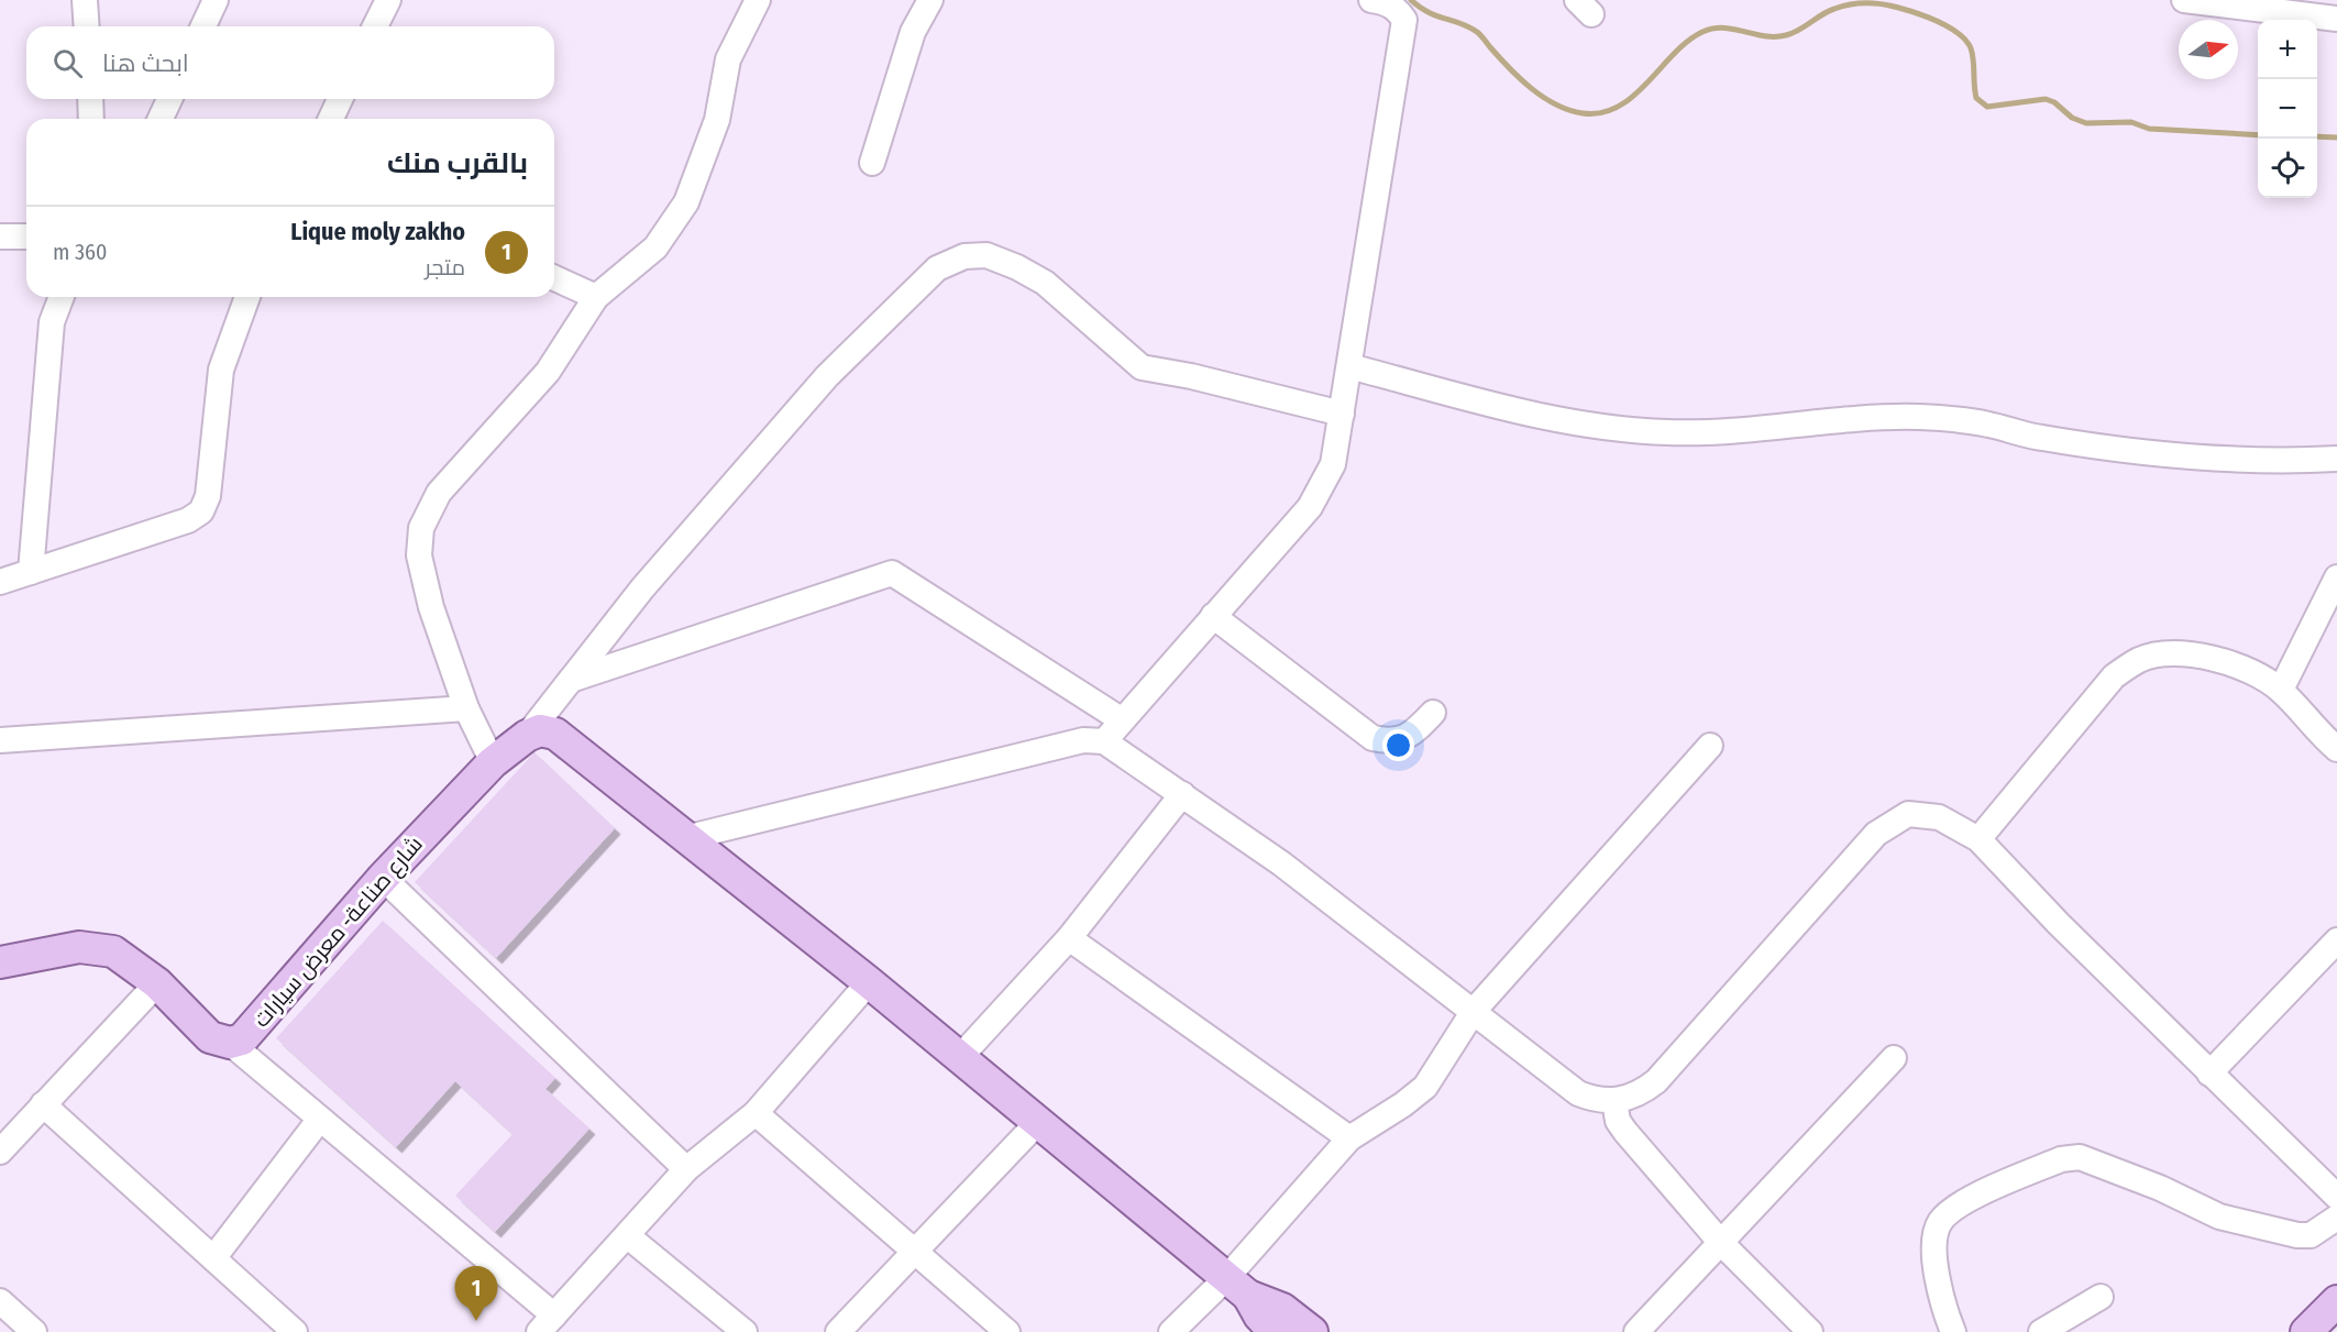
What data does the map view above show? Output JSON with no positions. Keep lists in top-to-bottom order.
{
  "streets": {
    "main road": ["شارع صناعة- معرض سيارات"]
  },
  "north": "right",
  "page": {
    "map_buttons": ["+", "−"],
    "search": "ابحث هنا",
    "heading": "بالقرب منك",
    "list": [
      {
        "mark": "1",
        "name": "Lique moly zakho",
        "note": "متجر",
        "value": "360 m"
      }
    ],
    "pins": "1"
  }
}
